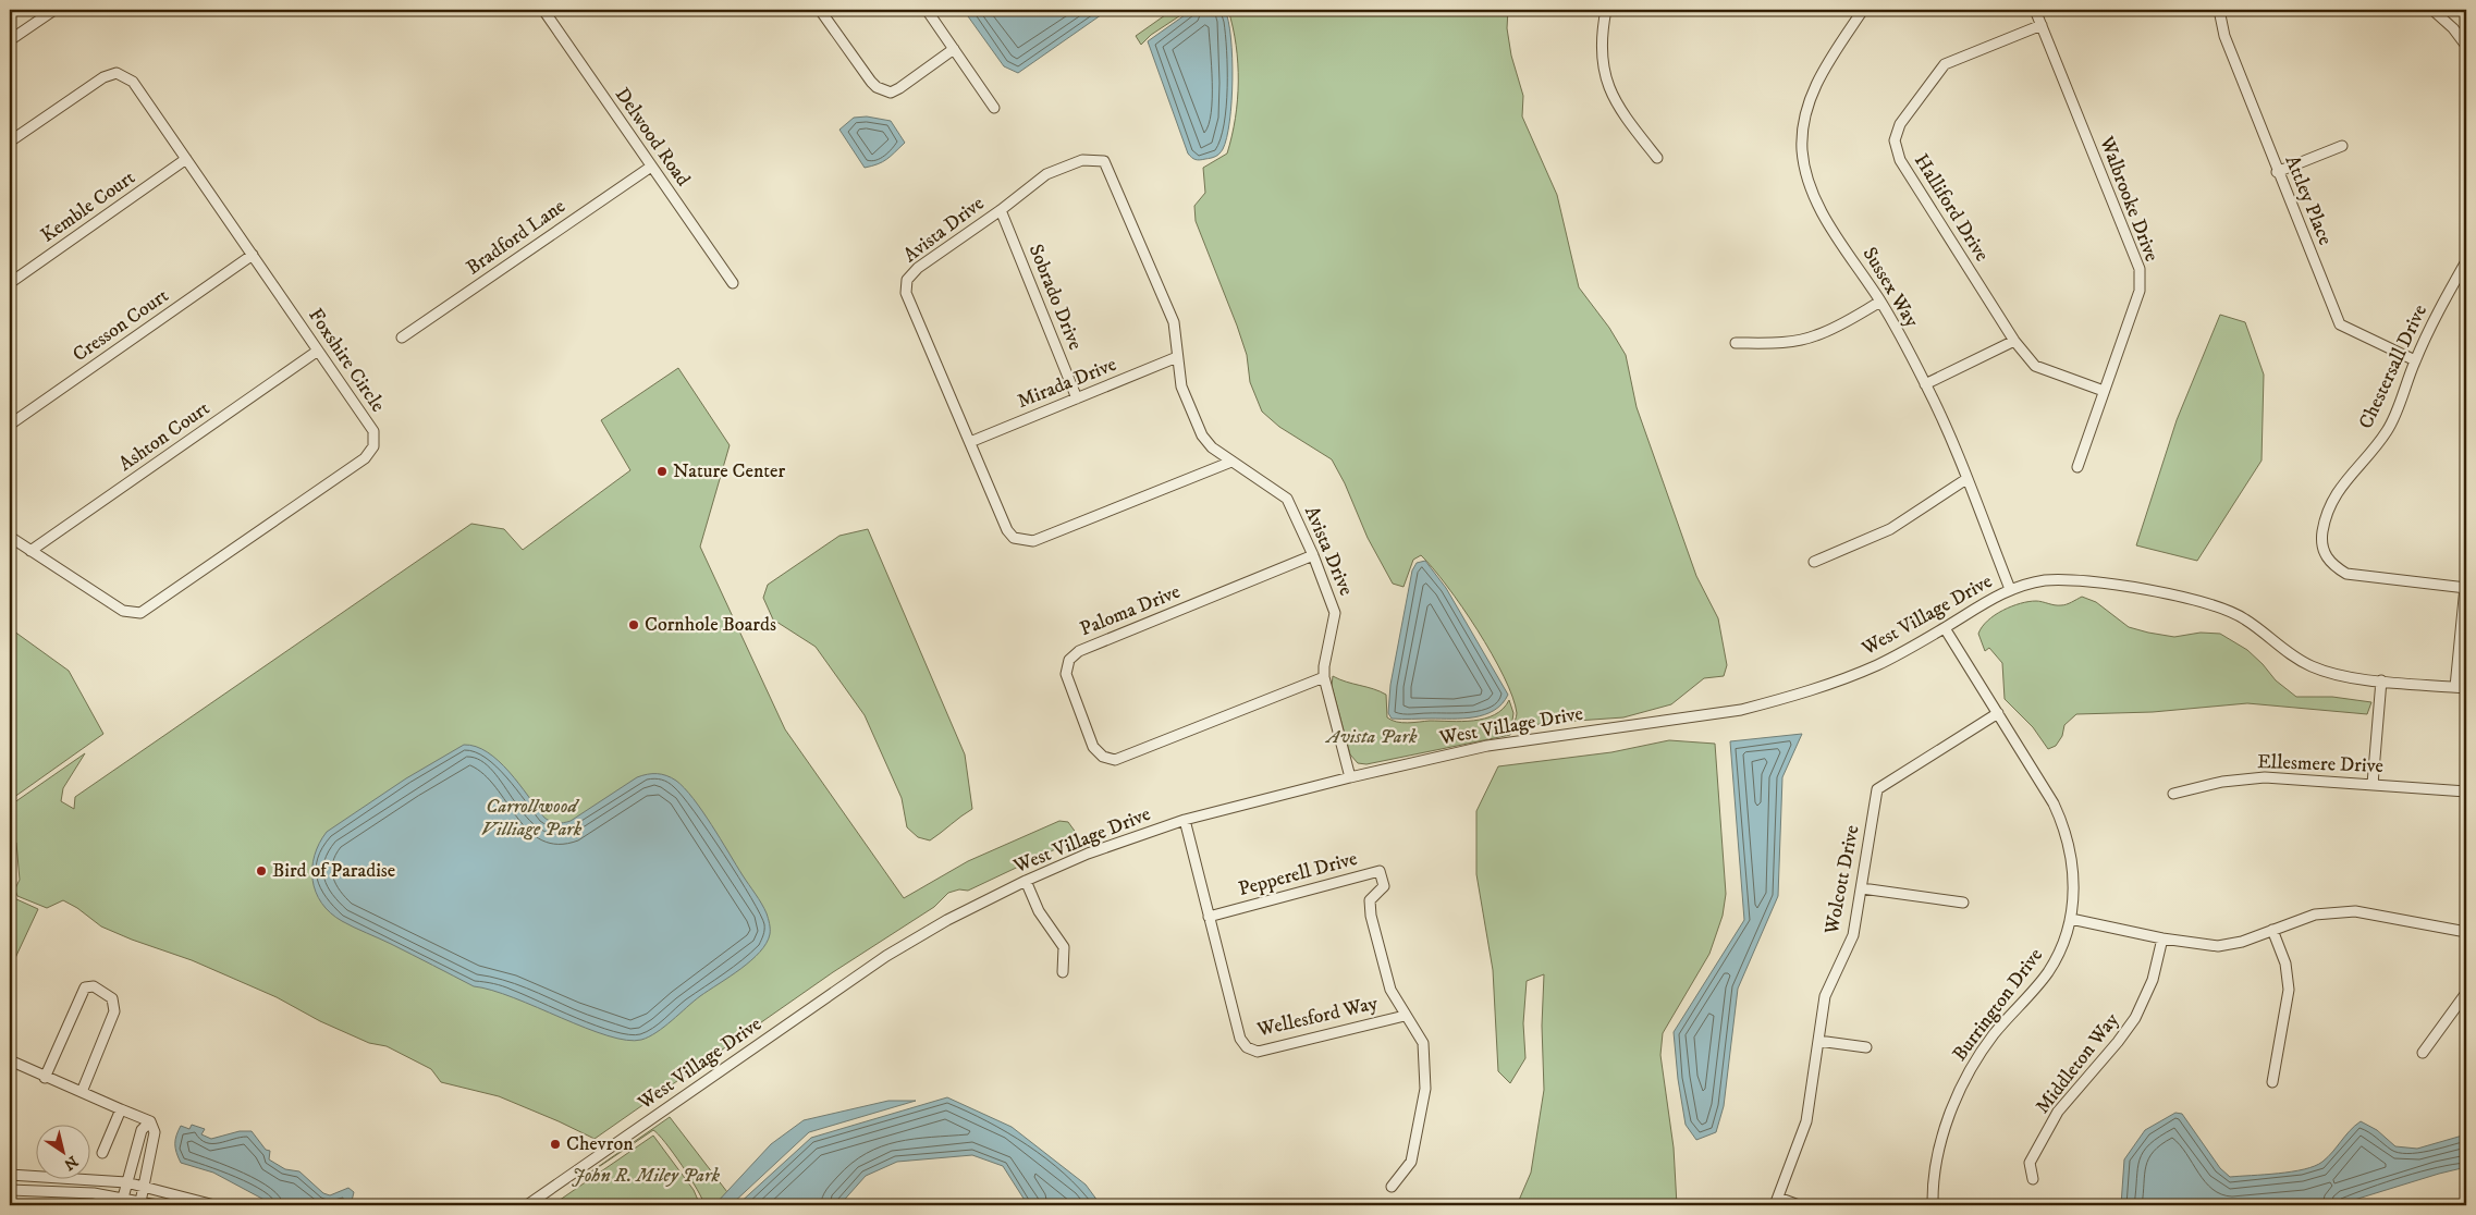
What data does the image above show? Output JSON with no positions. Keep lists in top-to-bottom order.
{
  "streets": {
    "street": [
      "Delwood Road",
      "Walbrooke Drive",
      "Attley Place",
      "Kemble Court",
      "Halliford Drive",
      "Avista Drive",
      "Bradford Lane",
      "Sussex Way",
      "Sobrado Drive",
      "Cresson Court",
      "Foxshire Circle",
      "Chestersall Drive",
      "Mirada Drive",
      "Ashton Court",
      "Paloma Drive",
      "West Village Drive",
      "Ellesmere Drive",
      "Pepperell Drive",
      "Wolcott Drive",
      "Burrington Drive",
      "Wellesford Way",
      "Middleton Way"
    ]
  },
  "crossings": [
    ["Delwood Road", "Bradford Lane"],
    ["Walbrooke Drive", "Halliford Drive"],
    ["Attley Place", "Chestersall Drive"],
    ["Kemble Court", "Foxshire Circle"],
    ["Avista Drive", "Sobrado Drive"],
    ["Avista Drive", "Mirada Drive"],
    ["Avista Drive", "Paloma Drive"],
    ["Avista Drive", "West Village Drive"],
    ["Sussex Way", "West Village Drive"],
    ["Sobrado Drive", "Mirada Drive"],
    ["Cresson Court", "Foxshire Circle"],
    ["Foxshire Circle", "Ashton Court"],
    ["West Village Drive", "Burrington Drive"],
    ["West Village Drive", "Wellesford Way"],
    ["Pepperell Drive", "Wellesford Way"],
    ["Wolcott Drive", "Burrington Drive"]
  ],
  "parks": ["Avista Park", "Carrollwood Villiage Park", "John R. Miley Park"],
  "places": [
    "Nature Center",
    "Cornhole Boards",
    "Bird of Paradise",
    "Chevron"
  ],
  "north": "bottom right"
}
